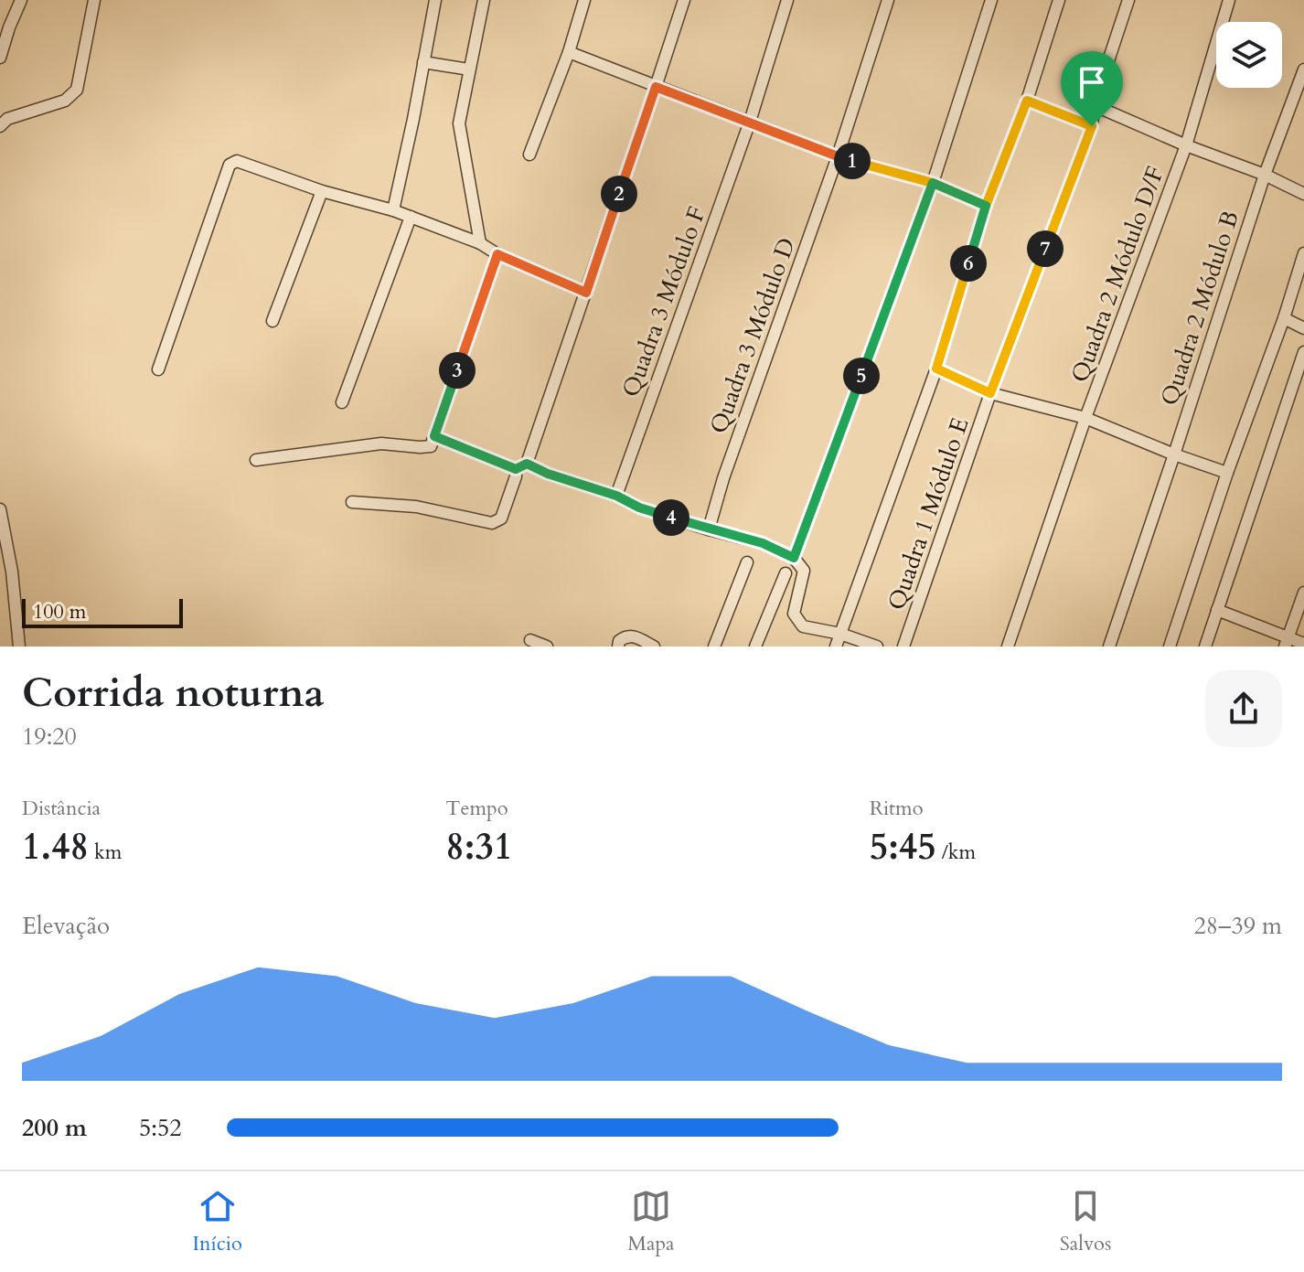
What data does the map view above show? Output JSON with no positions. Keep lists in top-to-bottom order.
{
  "streets": {
    "street": [
      "Quadra 2 Módulo D/F",
      "Quadra 3 Módulo F",
      "Quadra 2 Módulo B",
      "Quadra 3 Módulo D",
      "Quadra 1 Módulo E"
    ]
  },
  "scale_bar": "100 m",
  "page": {
    "pins": [
      "1",
      "2",
      "7",
      "6",
      "3",
      "5",
      "4"
    ],
    "scale": "100 m",
    "heading": ["Corrida noturna", "19:20"],
    "stats": [
      ["Distância", "1.48 km"],
      ["Tempo", "8:31"],
      ["Ritmo", "5:45 /km"]
    ],
    "chart": ["Elevação", "28–39 m"],
    "list": [
      {
        "name": "200 m",
        "note": "5:52"
      }
    ],
    "tabs": ["Início", "Mapa", "Salvos"]
  }
}
